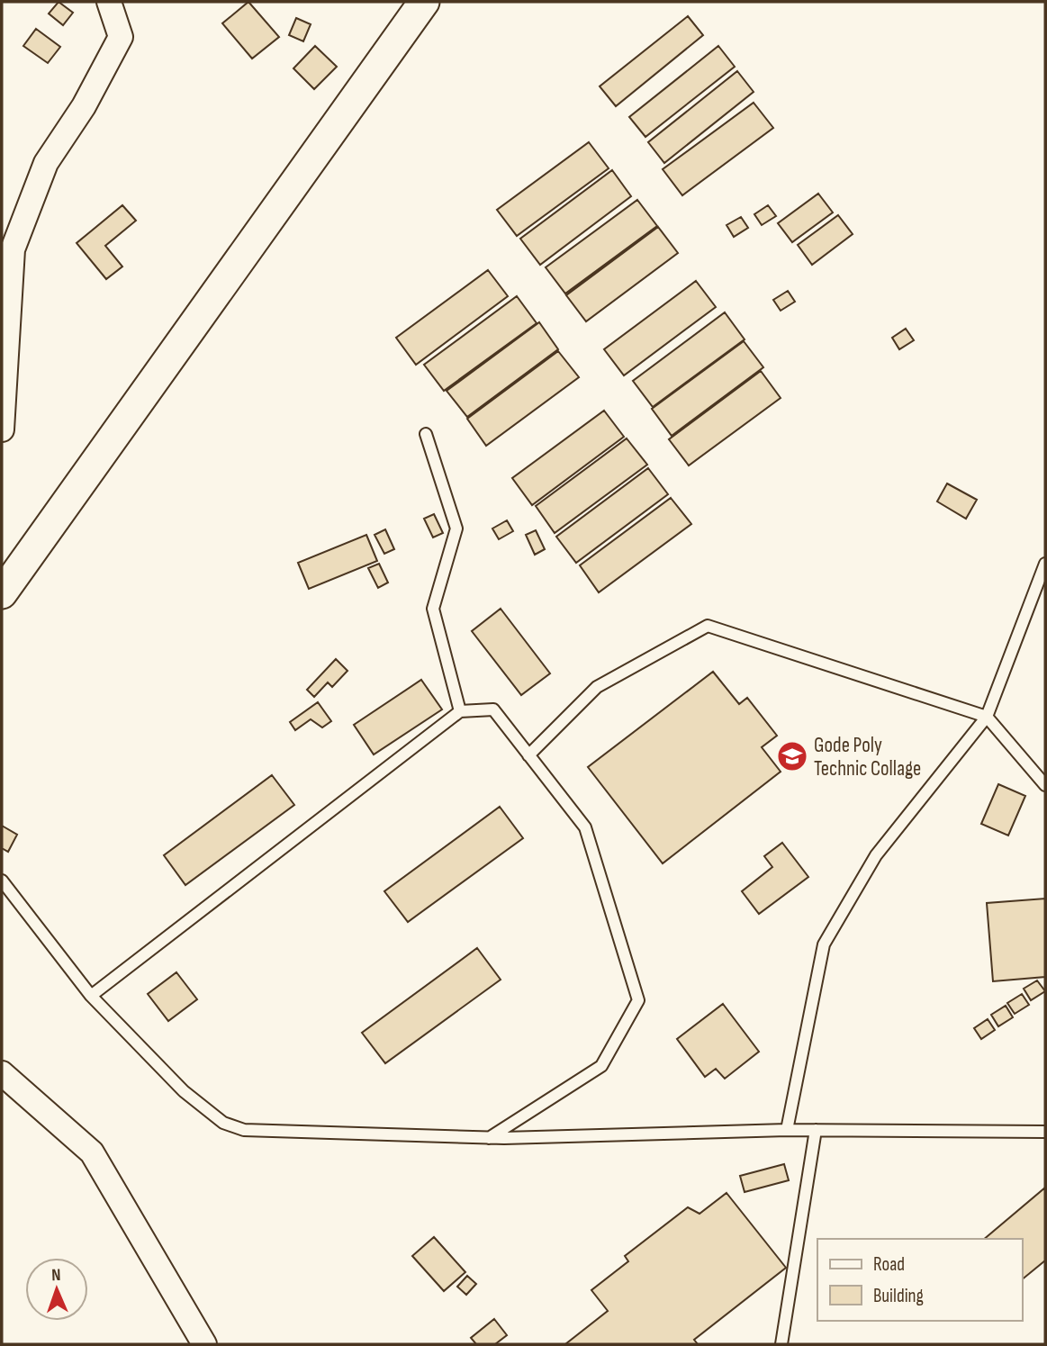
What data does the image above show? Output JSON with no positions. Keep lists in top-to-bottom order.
{
  "places": {
    "school or university": ["Gode Poly Technic Collage"]
  },
  "legend": ["Road", "Building"],
  "north": "top"
}
